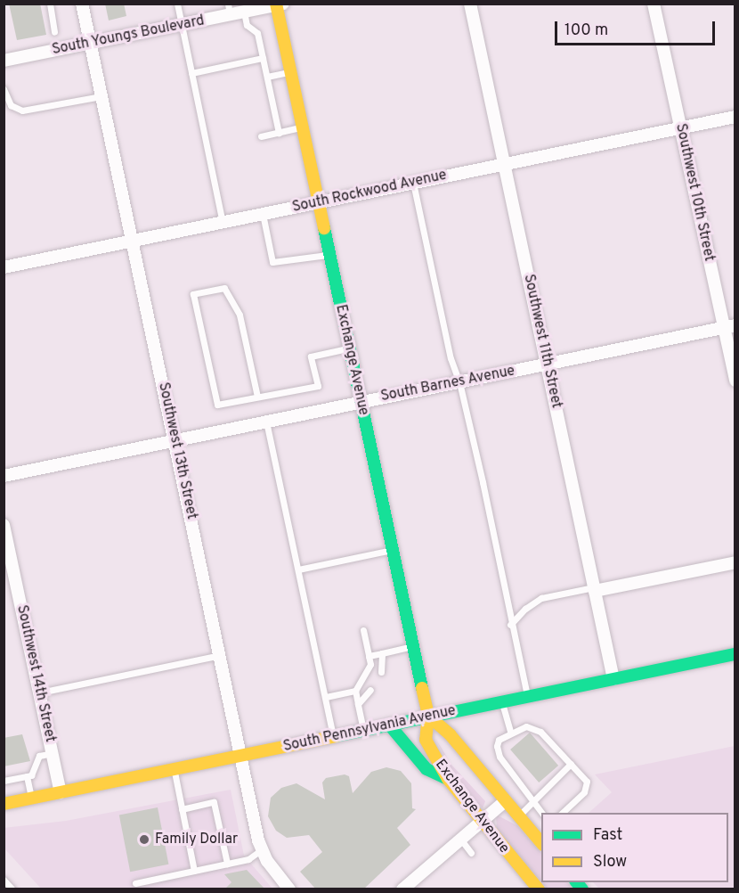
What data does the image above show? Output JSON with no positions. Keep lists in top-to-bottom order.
{
  "streets": {
    "main road": ["Exchange Avenue", "South Pennsylvania Avenue"],
    "street": [
      "South Youngs Boulevard",
      "South Rockwood Avenue",
      "Southwest 10th Street",
      "Southwest 11th Street",
      "South Barnes Avenue",
      "Southwest 13th Street",
      "Southwest 14th Street"
    ]
  },
  "crossings": [
    ["South Youngs Boulevard", "Exchange Avenue"],
    ["South Youngs Boulevard", "Southwest 13th Street"],
    ["South Rockwood Avenue", "Southwest 10th Street"],
    ["South Rockwood Avenue", "Southwest 11th Street"],
    ["South Rockwood Avenue", "Exchange Avenue"],
    ["South Rockwood Avenue", "Southwest 13th Street"],
    ["Southwest 10th Street", "South Barnes Avenue"],
    ["Southwest 11th Street", "South Barnes Avenue"],
    ["Southwest 11th Street", "South Pennsylvania Avenue"],
    ["Exchange Avenue", "South Barnes Avenue"],
    ["Exchange Avenue", "South Pennsylvania Avenue"],
    ["South Barnes Avenue", "Southwest 13th Street"],
    ["Southwest 13th Street", "South Pennsylvania Avenue"],
    ["Southwest 14th Street", "South Pennsylvania Avenue"]
  ],
  "places": ["Family Dollar"],
  "legend": ["Fast", "Slow"],
  "scale_bar": "100 m"
}
